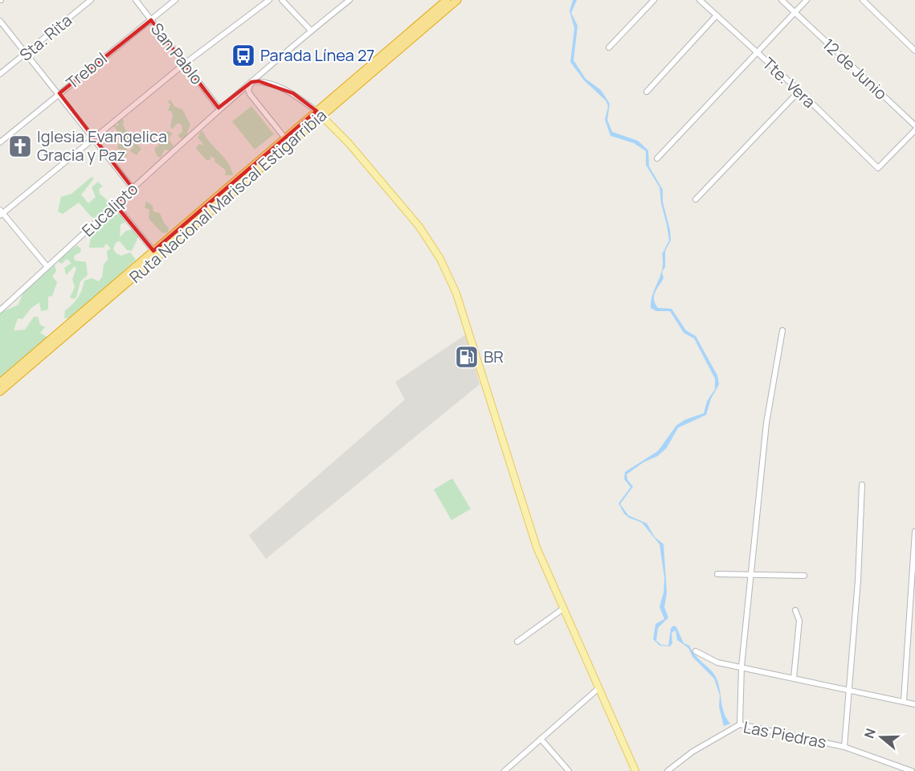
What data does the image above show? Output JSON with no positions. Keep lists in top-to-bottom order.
{
  "streets": {
    "highway": ["Ruta Nacional Mariscal Estigarribia"],
    "street": [
      "Sta. Rita",
      "San Pablo",
      "12 de Junio",
      "Trebol",
      "Tte. Vera",
      "Eucalipto",
      "Las Piedras"
    ]
  },
  "crossings": [
    ["San Pablo", "Trebol"],
    ["San Pablo", "Eucalipto"]
  ],
  "places": {
    "bus stop": ["Parada Línea 27"],
    "church": ["Iglesia Evangelica Gracia y Paz"],
    "fuel station": ["BR"]
  },
  "north": "left"
}
